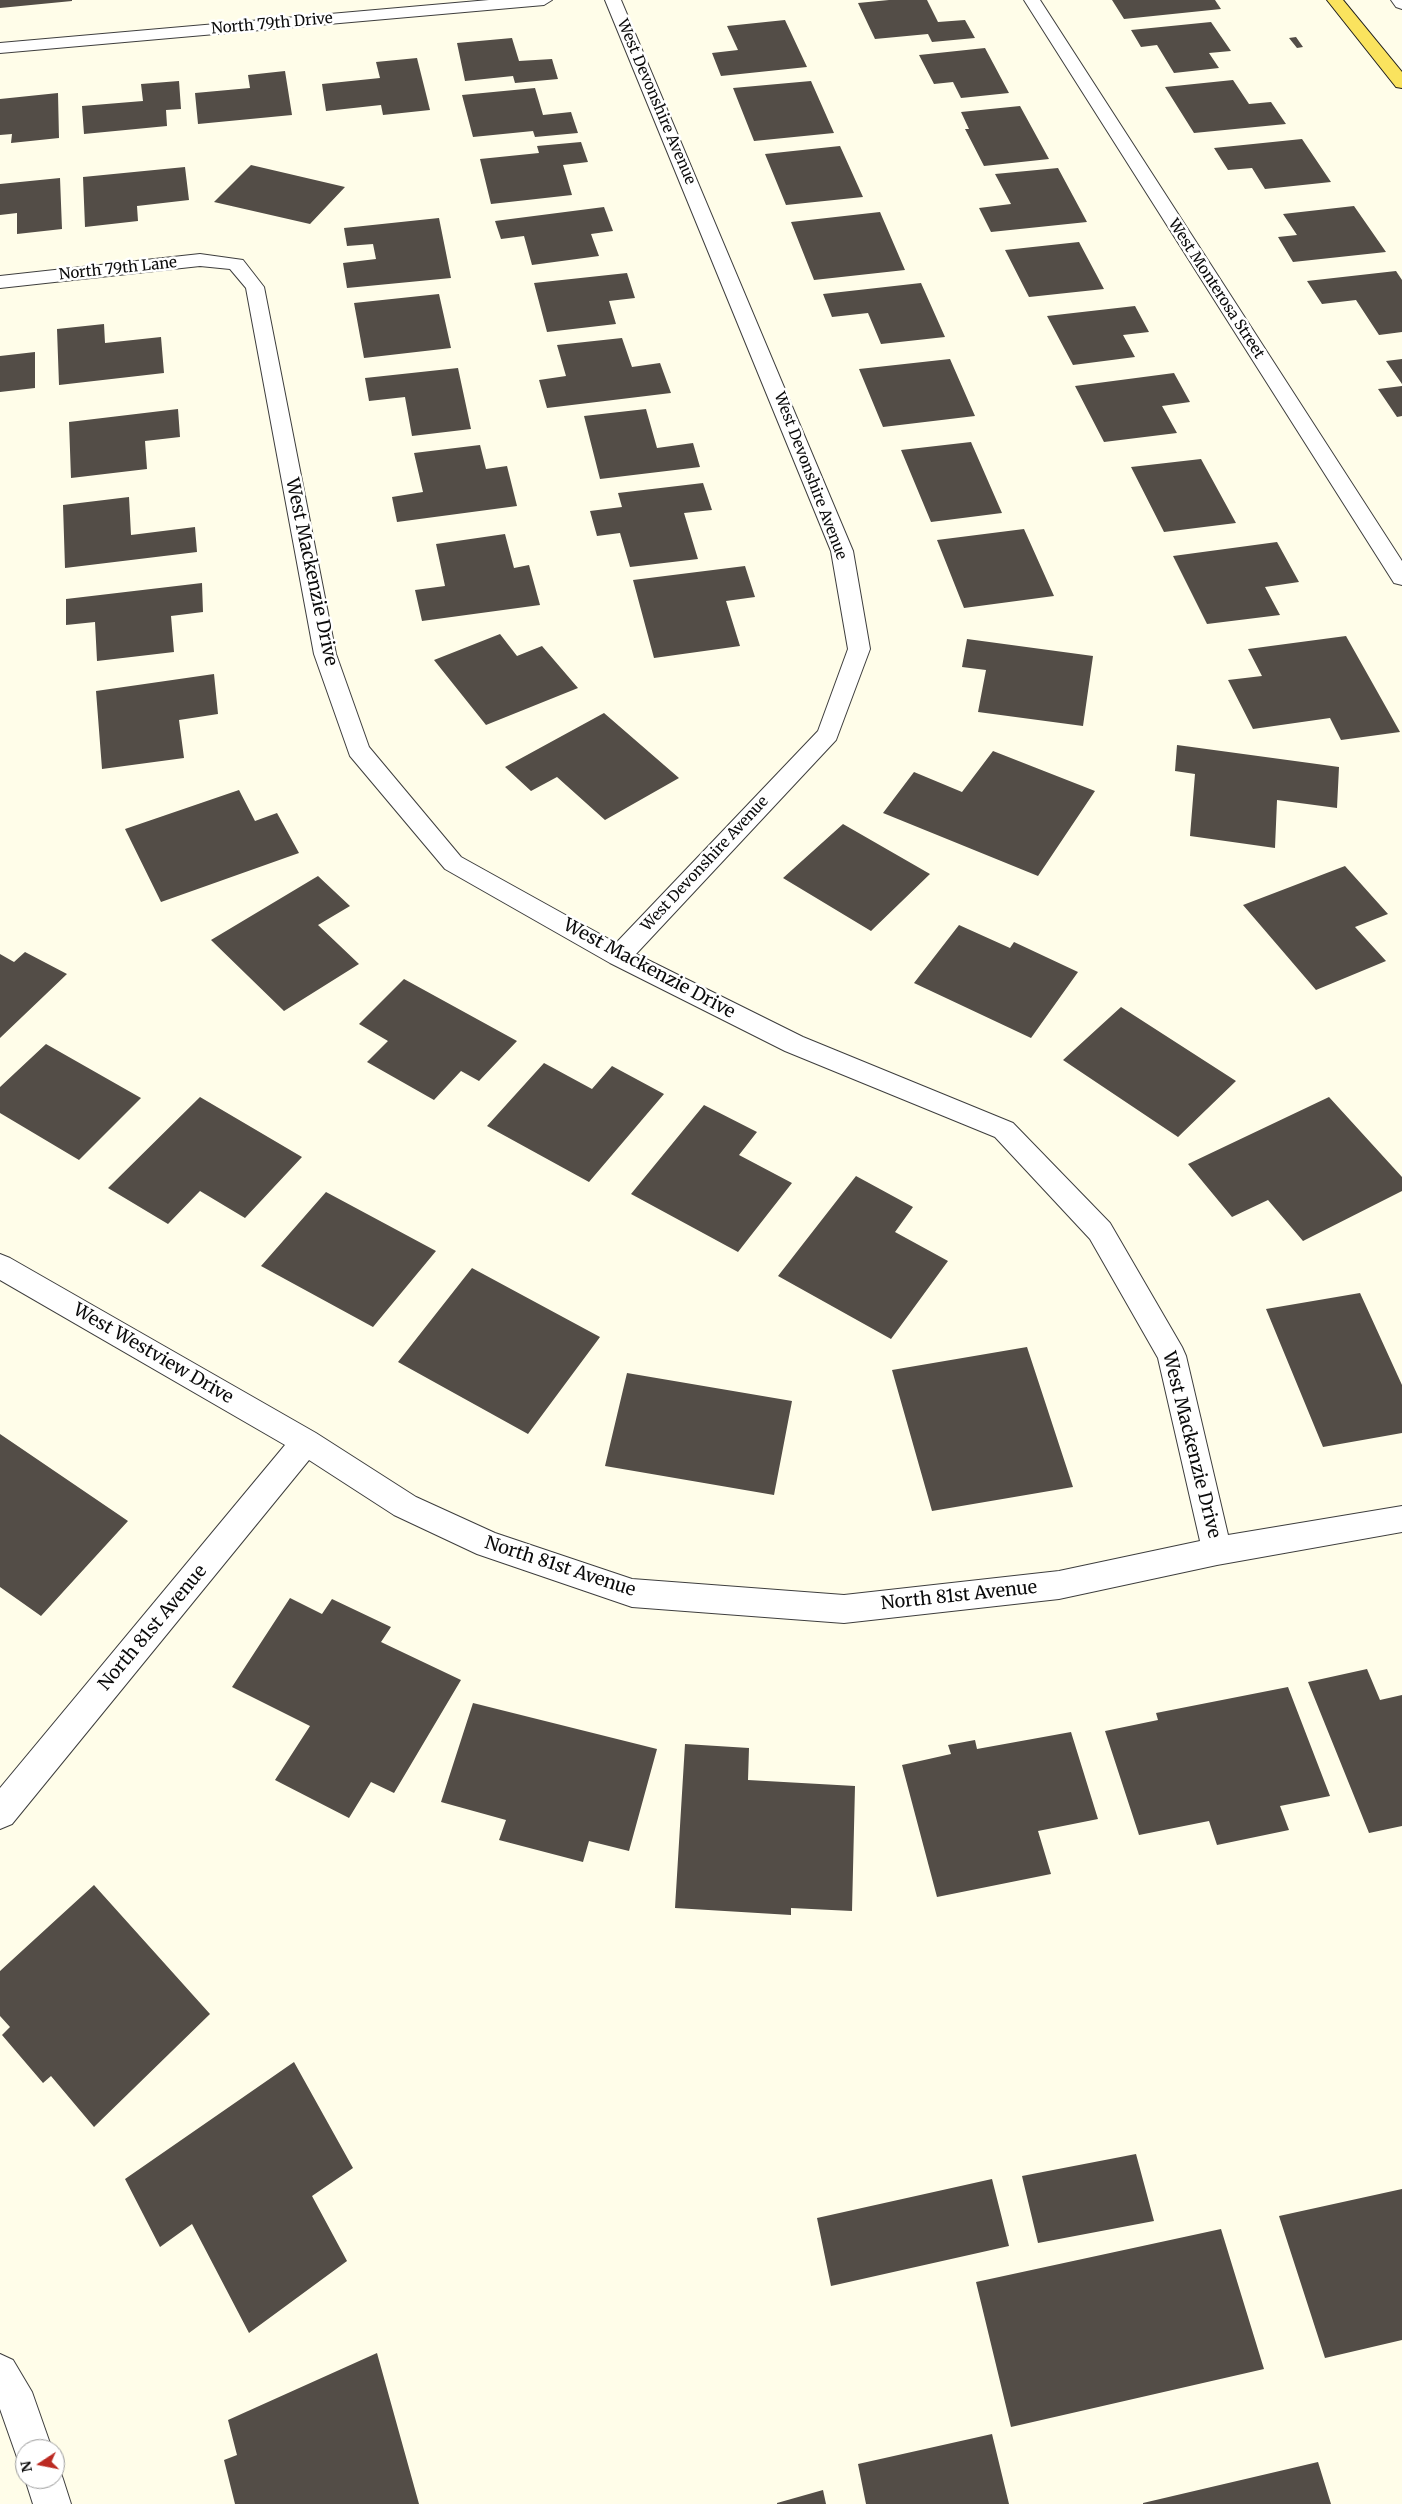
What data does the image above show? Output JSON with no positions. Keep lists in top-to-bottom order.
{
  "streets": {
    "street": [
      "North 79th Drive",
      "West Devonshire Avenue",
      "North 79th Lane",
      "West Monterosa Street",
      "West Mackenzie Drive",
      "West Westview Drive",
      "North 81st Avenue"
    ]
  },
  "crossings": [
    ["West Devonshire Avenue", "West Mackenzie Drive"],
    ["North 79th Lane", "West Mackenzie Drive"],
    ["West Mackenzie Drive", "North 81st Avenue"],
    ["West Westview Drive", "North 81st Avenue"]
  ],
  "north": "left"
}
